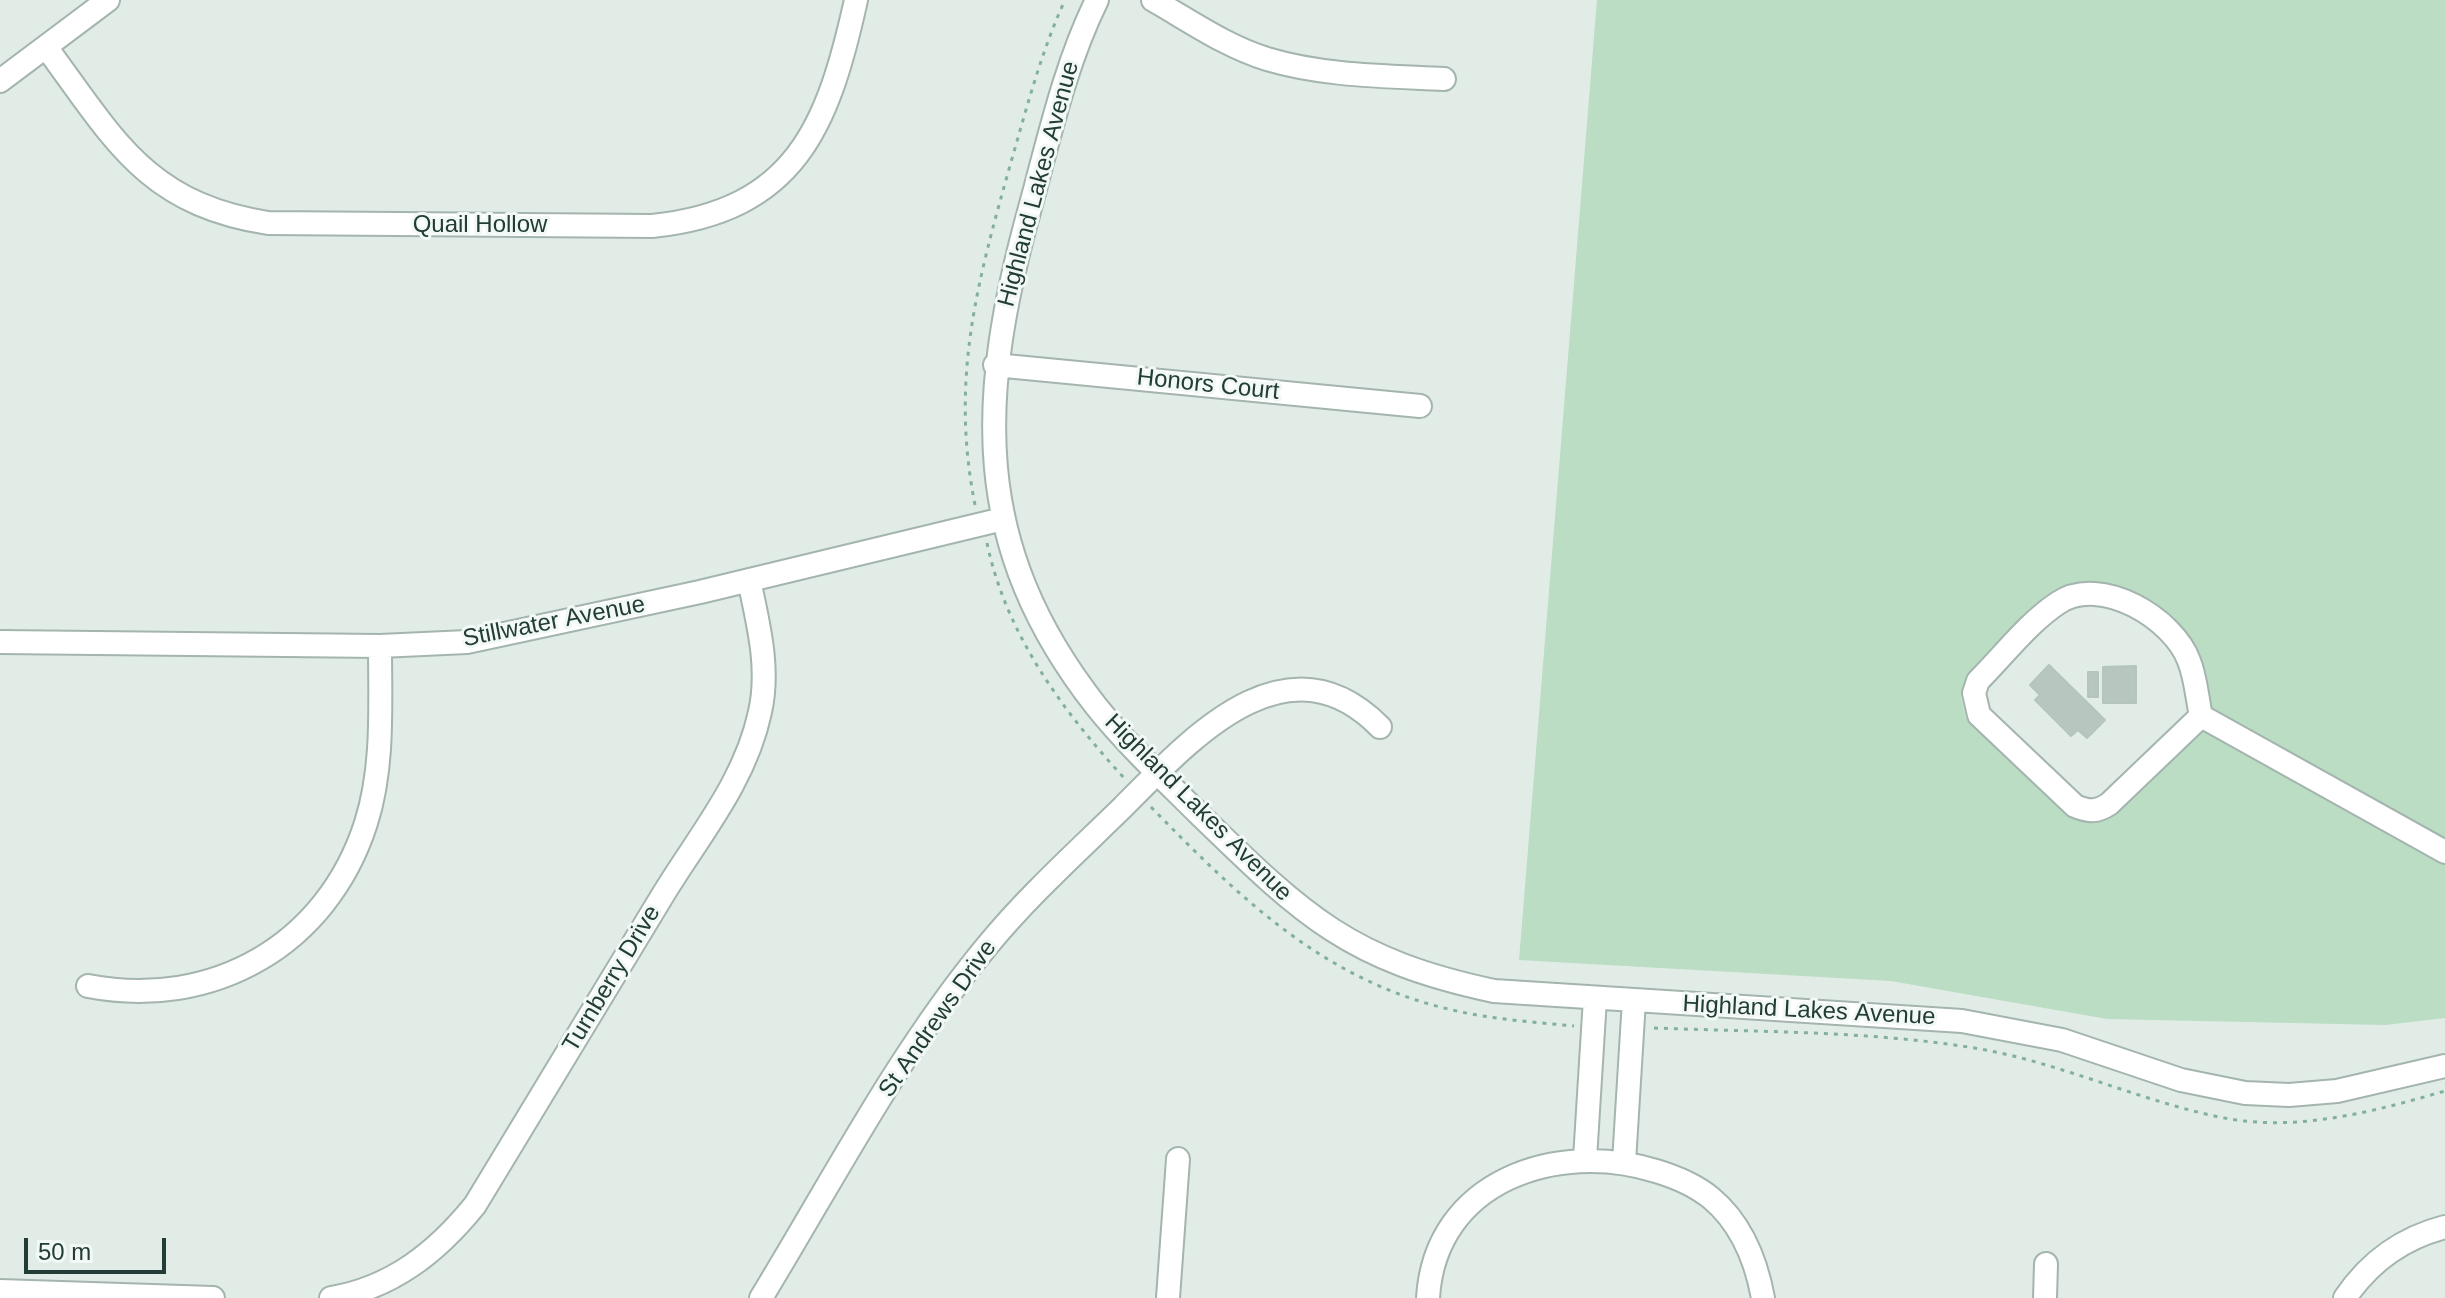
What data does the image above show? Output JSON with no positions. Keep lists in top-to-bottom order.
{
  "streets": {
    "street": [
      "Highland Lakes Avenue",
      "Quail Hollow",
      "Honors Court",
      "Stillwater Avenue",
      "Turnberry Drive",
      "St Andrews Drive"
    ]
  },
  "crossings": [
    ["Highland Lakes Avenue", "Honors Court"],
    ["Highland Lakes Avenue", "Stillwater Avenue"],
    ["Highland Lakes Avenue", "St Andrews Drive"],
    ["Stillwater Avenue", "Turnberry Drive"]
  ],
  "scale_bar": "50 m"
}
